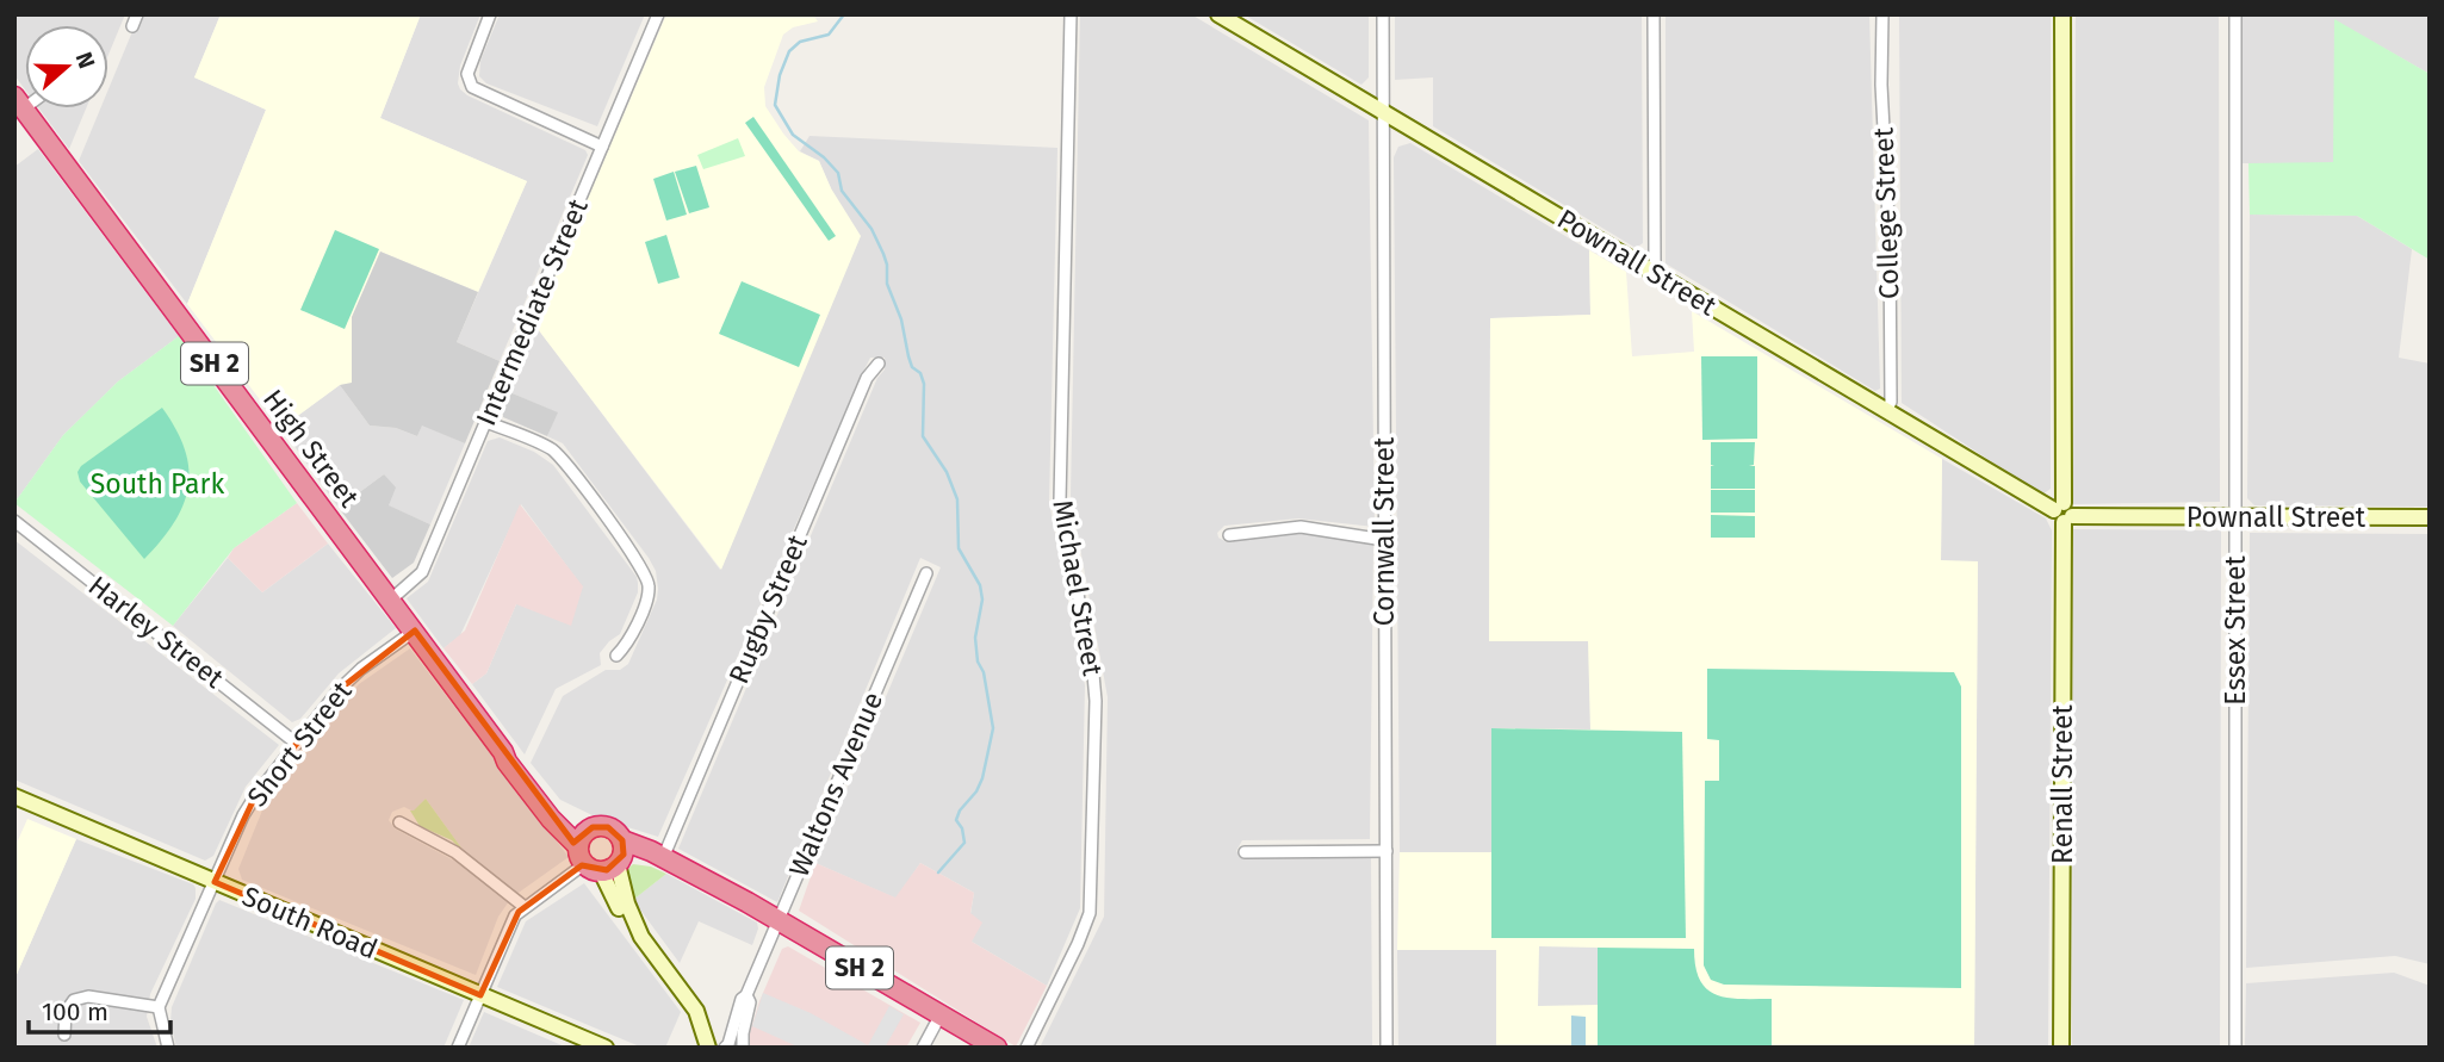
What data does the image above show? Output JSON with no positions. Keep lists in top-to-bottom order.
{
  "streets": {
    "highway": ["SH 2", "High Street"],
    "street": [
      "College Street",
      "Pownall Street",
      "Intermediate Street",
      "Cornwall Street",
      "Michael Street",
      "Rugby Street",
      "Essex Street",
      "Harley Street",
      "Short Street",
      "Waltons Avenue",
      "Renall Street",
      "South Road"
    ]
  },
  "crossings": [
    ["College Street", "Pownall Street"],
    ["Pownall Street", "Cornwall Street"],
    ["Pownall Street", "Essex Street"],
    ["Pownall Street", "Renall Street"],
    ["Intermediate Street", "High Street"],
    ["SH 2", "High Street"],
    ["SH 2", "Rugby Street"],
    ["SH 2", "Waltons Avenue"],
    ["High Street", "Short Street"],
    ["Harley Street", "Short Street"],
    ["Short Street", "South Road"]
  ],
  "parks": ["South Park"],
  "scale_bar": "100 m",
  "north": "right"
}
